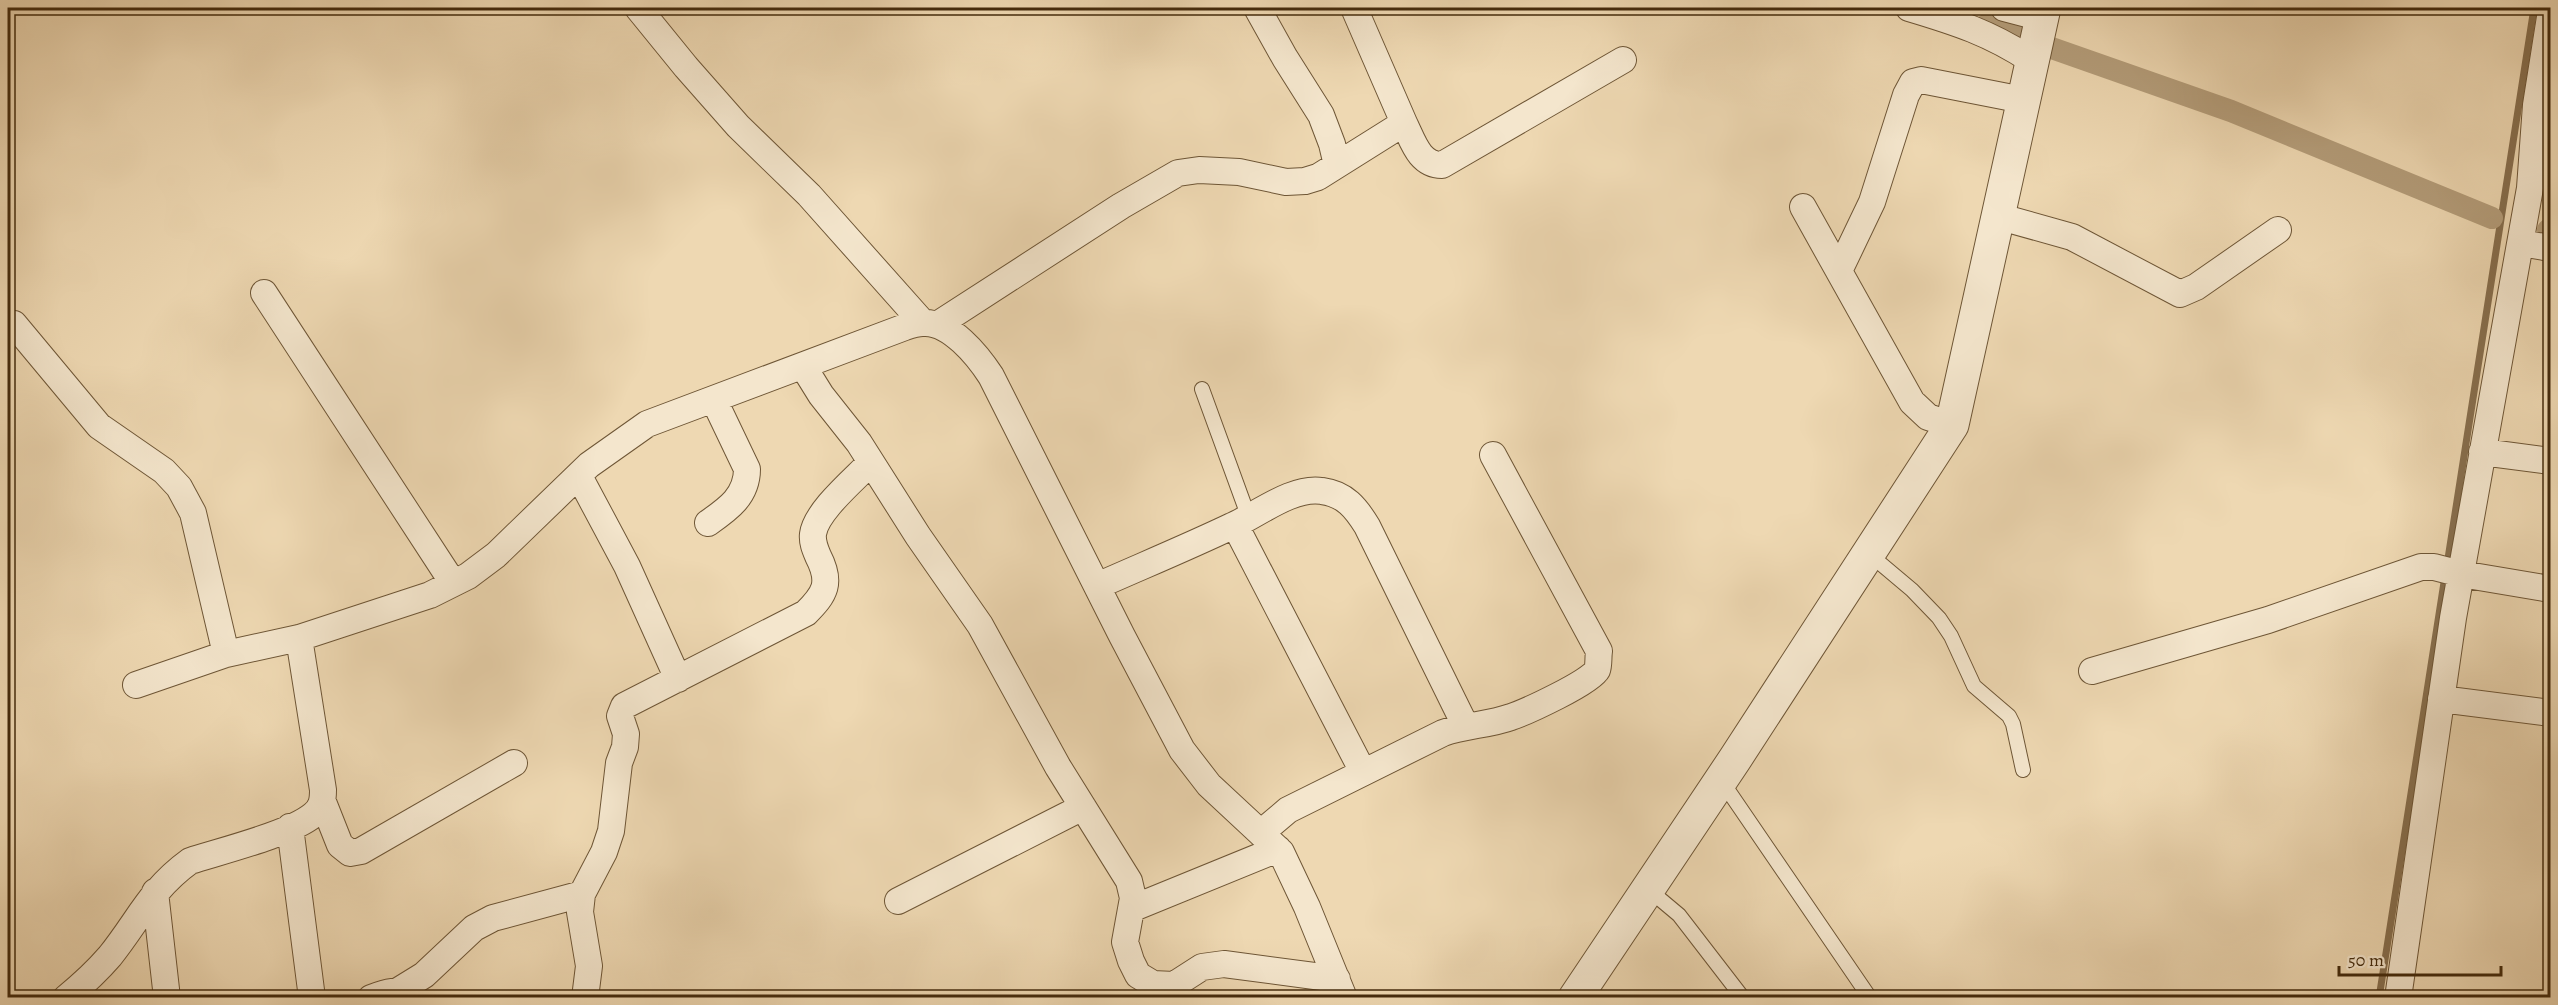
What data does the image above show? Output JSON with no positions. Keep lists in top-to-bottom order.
{
  "scale_bar": "50 m"
}
